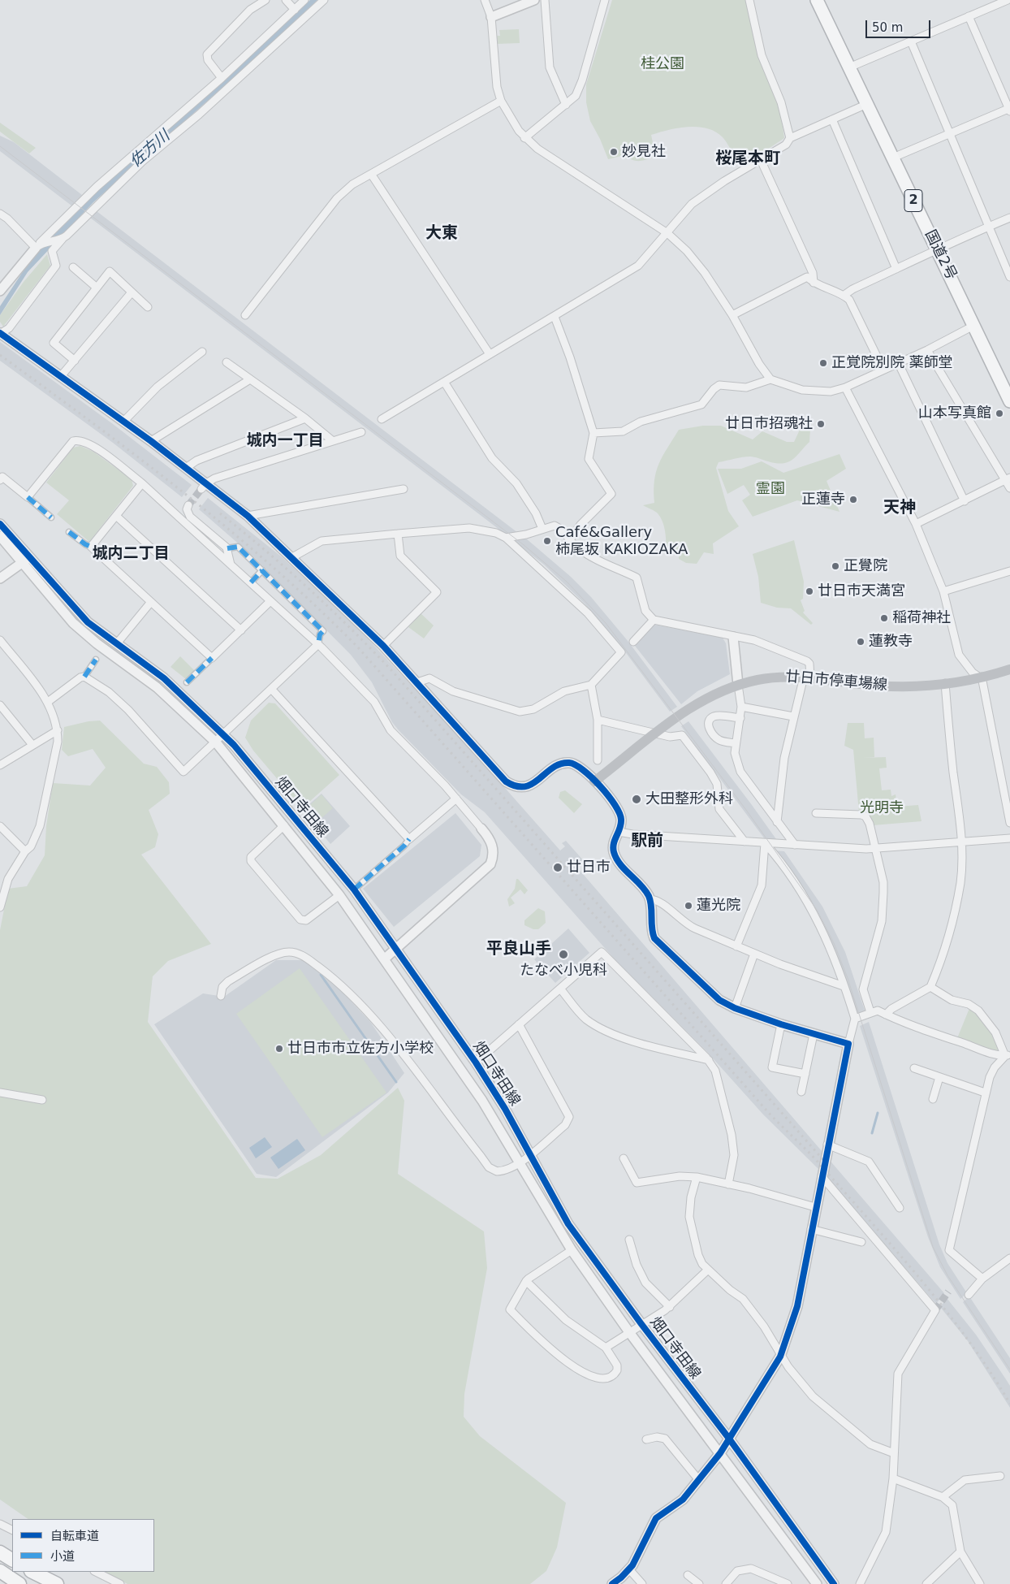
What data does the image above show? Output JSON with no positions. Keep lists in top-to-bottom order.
{
  "streets": {
    "highway": ["2", "国道2号"],
    "main road": ["廿日市停車場線"],
    "street": ["畑口寺田線"]
  },
  "districts": [
    "桜尾本町",
    "大東",
    "城内一丁目",
    "天神",
    "城内二丁目",
    "駅前",
    "平良山手"
  ],
  "water": ["佐方川"],
  "parks": ["桂公園", "霊園", "光明寺"],
  "places": [
    "妙見社",
    "正覚院別院 薬師堂",
    "山本写真館",
    "廿日市招魂社",
    "正蓮寺",
    "Café&Gallery 柿尾坂 KAKIOZAKA",
    "正覺院",
    "廿日市天満宮",
    "稲荷神社",
    "蓮教寺",
    "大田整形外科",
    "廿日市",
    "蓮光院",
    "たなべ小児科",
    "廿日市市立佐方小学校"
  ],
  "legend": ["自転車道", "小道"],
  "scale_bar": "50 m"
}
